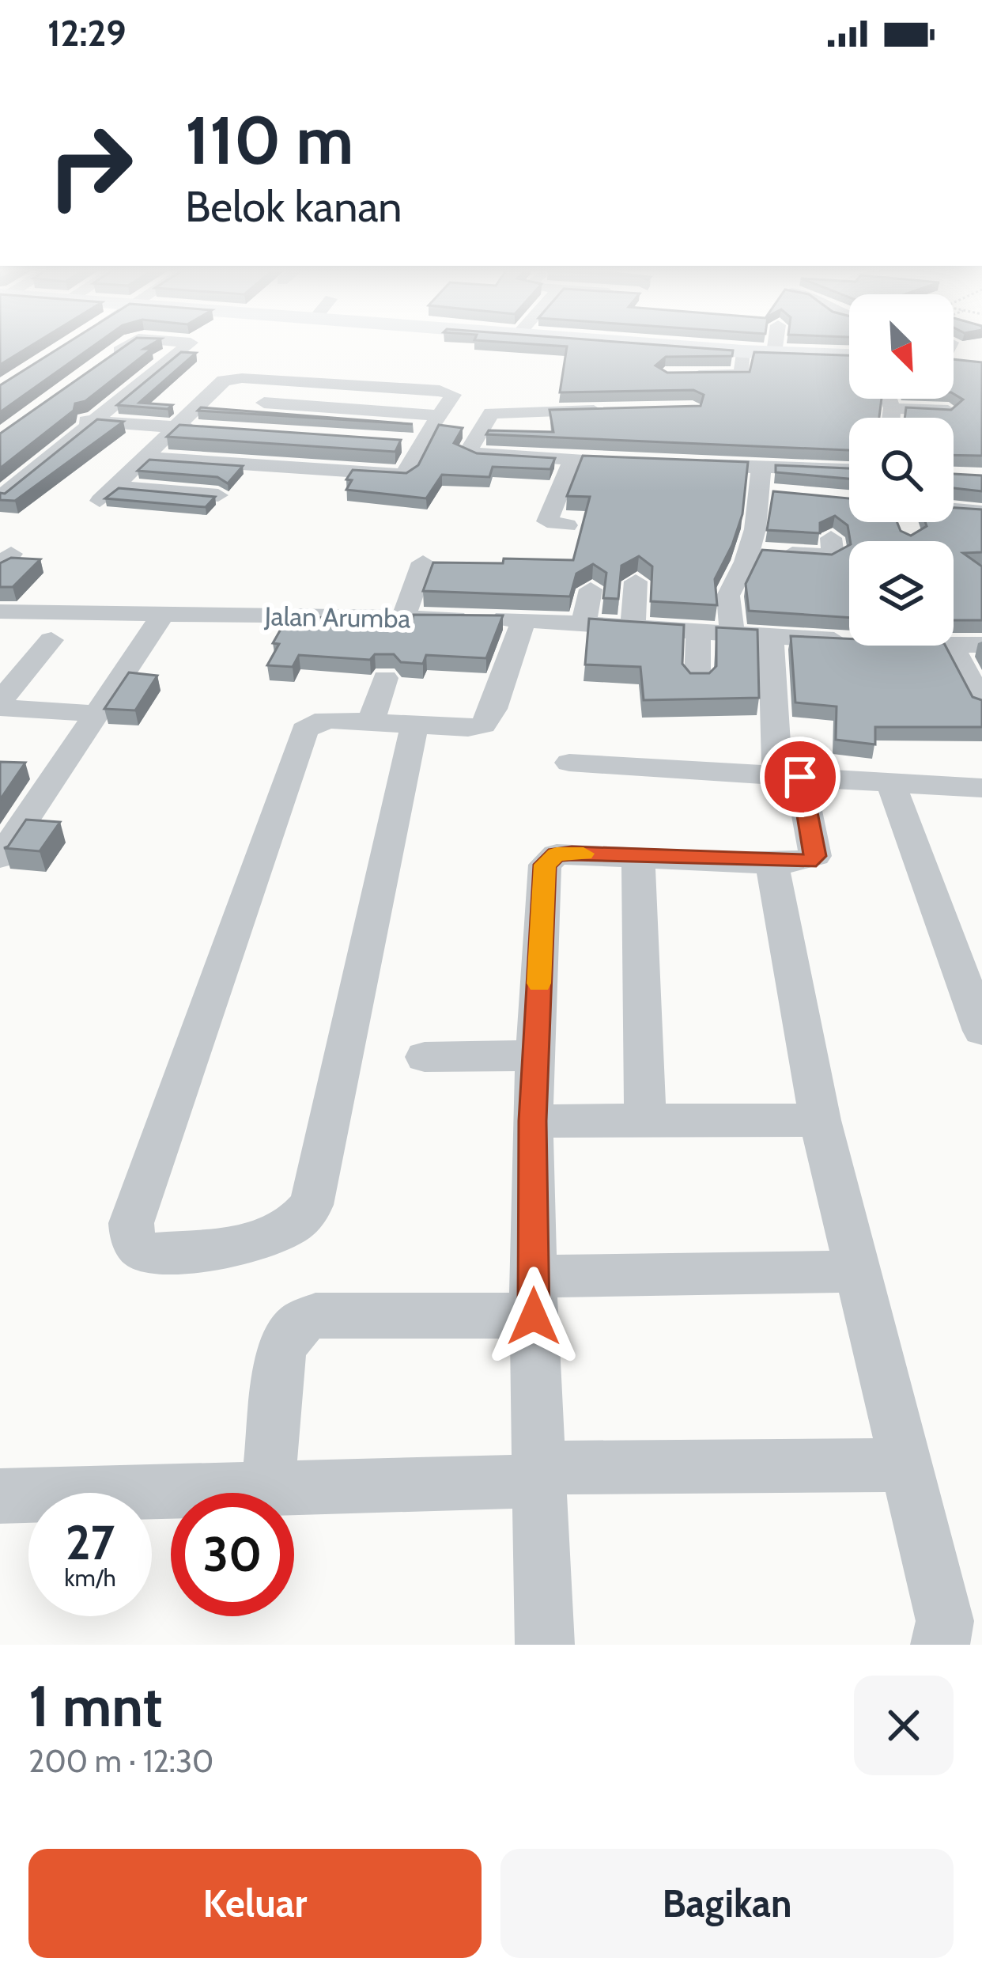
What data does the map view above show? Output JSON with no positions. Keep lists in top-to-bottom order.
{
  "streets": {
    "street": ["Jalan Arumba"]
  },
  "north": "bottom right",
  "page": {
    "status": "12:29",
    "turn": ["110 m", "Belok kanan"],
    "speed": "27 km/h",
    "limit": "30",
    "heading": ["1 mnt", "200 m · 12:30"],
    "buttons": ["Keluar", "Bagikan"]
  }
}
